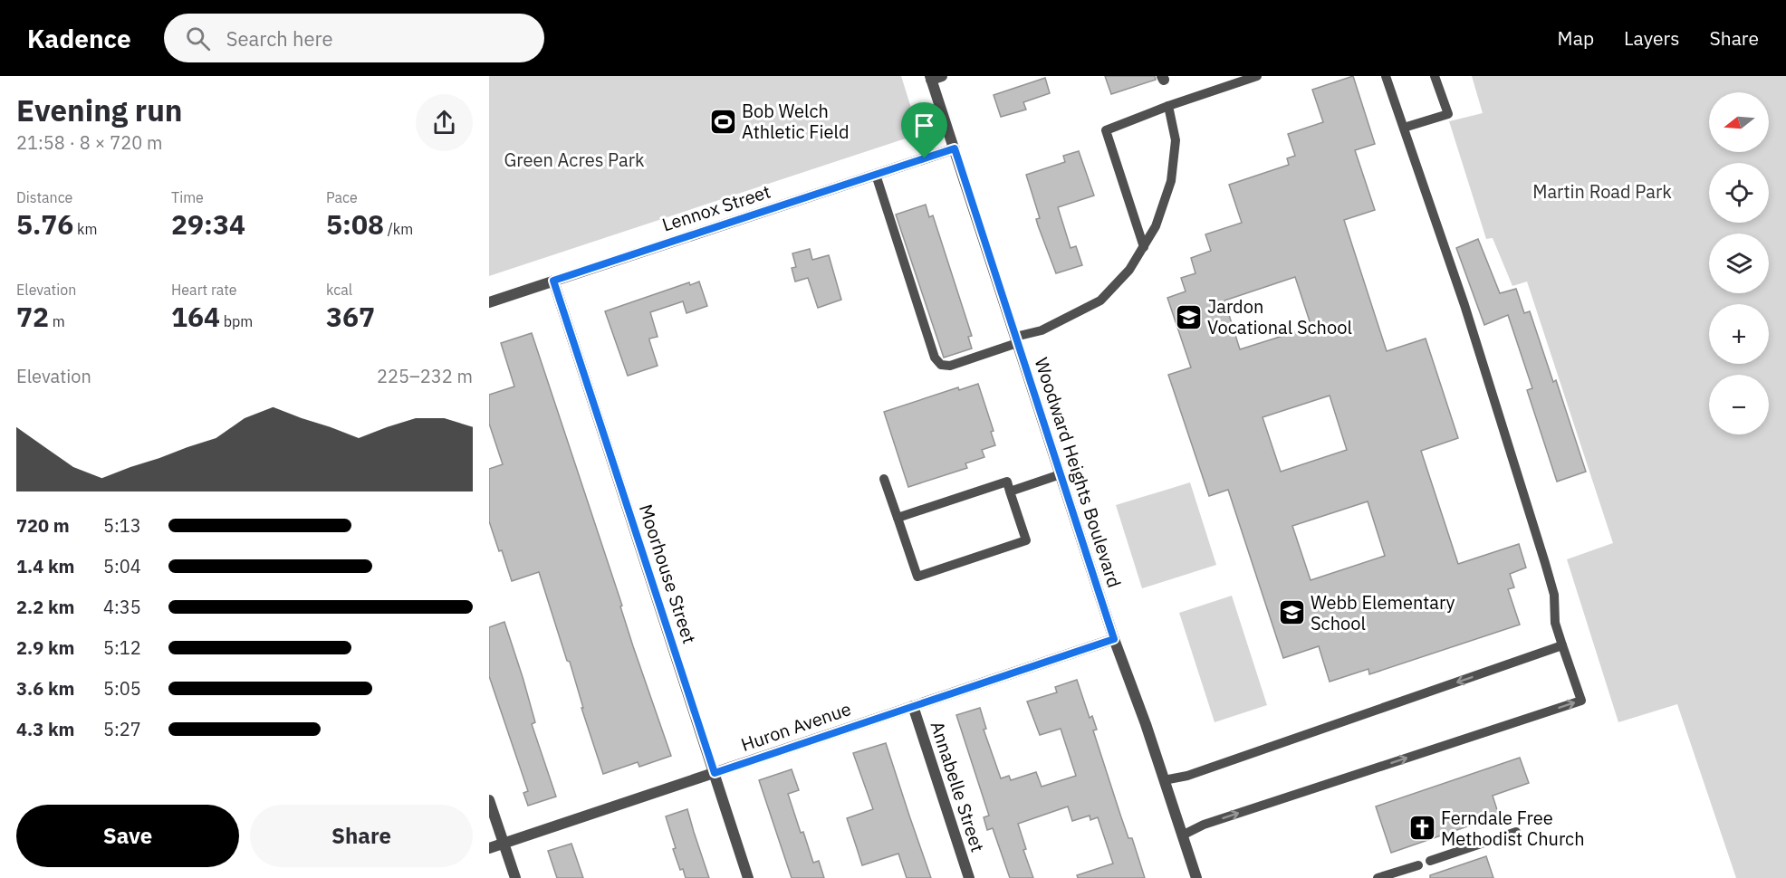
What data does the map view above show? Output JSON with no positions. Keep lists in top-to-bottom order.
{
  "streets": {
    "street": [
      "Lennox Street",
      "Woodward Heights Boulevard",
      "Moorhouse Street",
      "Huron Avenue",
      "Annabelle Street"
    ]
  },
  "crossings": [
    ["Lennox Street", "Woodward Heights Boulevard"],
    ["Lennox Street", "Moorhouse Street"],
    ["Woodward Heights Boulevard", "Huron Avenue"],
    ["Moorhouse Street", "Huron Avenue"],
    ["Huron Avenue", "Annabelle Street"]
  ],
  "parks": ["Green Acres Park", "Martin Road Park"],
  "places": {
    "sports": ["Bob Welch Athletic Field"],
    "school or university": ["Jardon Vocational School", "Webb Elementary School"],
    "church": ["Ferndale Free Methodist Church"]
  },
  "north": "left",
  "page": {
    "header": "Kadence",
    "search": "Search here",
    "nav": ["Map", "Layers", "Share"],
    "heading": ["Evening run", "21:58 · 8 × 720 m"],
    "map_buttons": ["+", "−"],
    "stats": [
      ["Distance", "5.76 km"],
      ["Time", "29:34"],
      ["Pace", "5:08 /km"],
      ["Elevation", "72 m"],
      ["Heart rate", "164 bpm"],
      ["kcal", "367"]
    ],
    "chart": ["Elevation", "225–232 m"],
    "list": [
      {
        "name": "720 m",
        "note": "5:13"
      },
      {
        "name": "1.4 km",
        "note": "5:04"
      },
      {
        "name": "2.2 km",
        "note": "4:35"
      },
      {
        "name": "2.9 km",
        "note": "5:12"
      },
      {
        "name": "3.6 km",
        "note": "5:05"
      },
      {
        "name": "4.3 km",
        "note": "5:27"
      }
    ],
    "buttons": ["Save", "Share"]
  }
}
